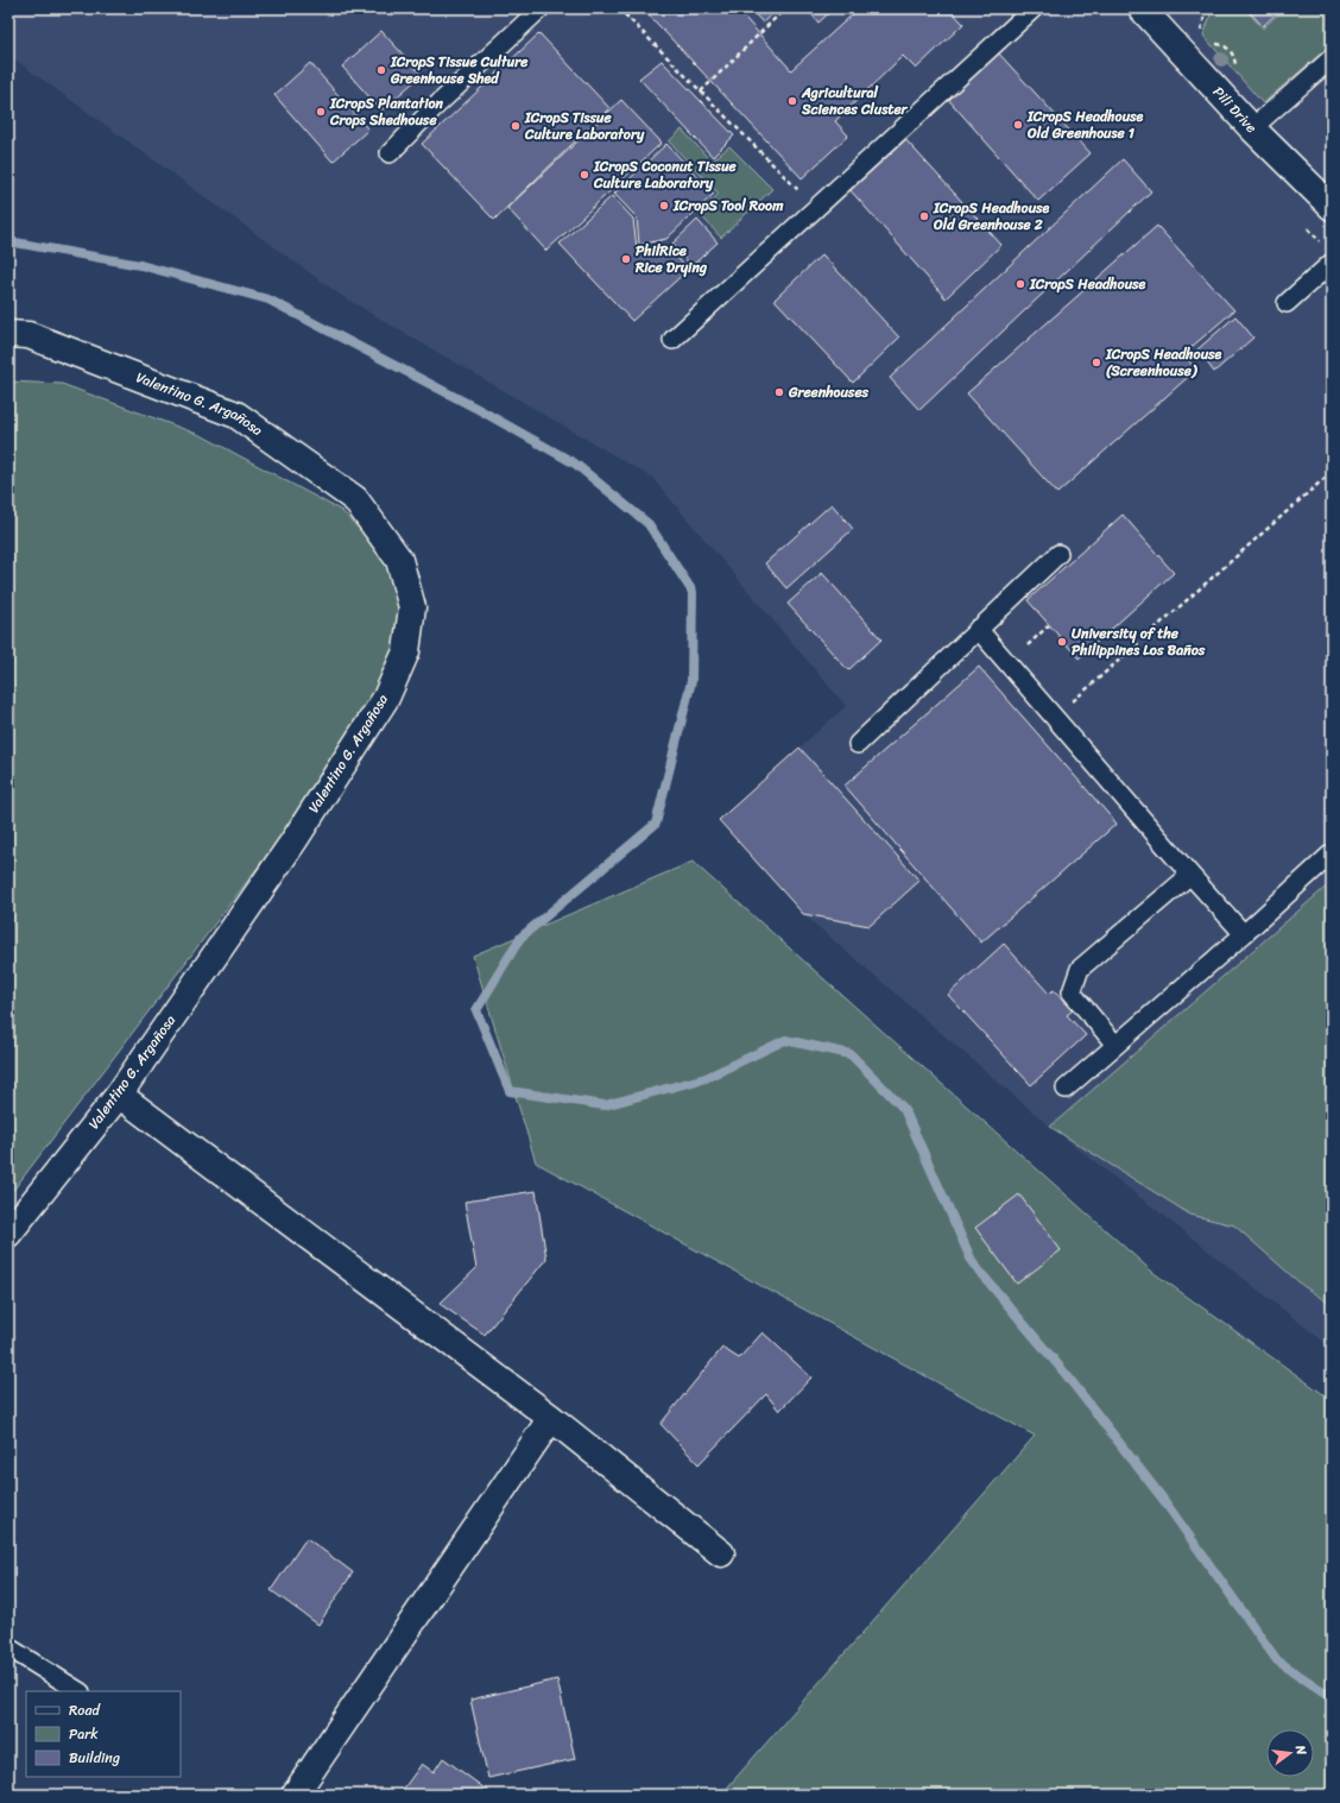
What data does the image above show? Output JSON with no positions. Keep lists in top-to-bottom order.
{
  "streets": {
    "street": ["Pili Drive", "Valentino G. Argañosa"]
  },
  "places": [
    "ICropS Tissue Culture Greenhouse Shed",
    "Agricultural Sciences Cluster",
    "ICropS Plantation Crops Shedhouse",
    "ICropS Headhouse Old Greenhouse 1",
    "ICropS Tissue Culture Laboratory",
    "ICropS Coconut Tissue Culture Laboratory",
    "ICropS Tool Room",
    "ICropS Headhouse Old Greenhouse 2",
    "PhilRice Rice Drying",
    "ICropS Headhouse",
    "ICropS Headhouse (Screenhouse)",
    "Greenhouses",
    "University of the Philippines Los Baños"
  ],
  "legend": ["Road", "Park", "Building"],
  "north": "right"
}
